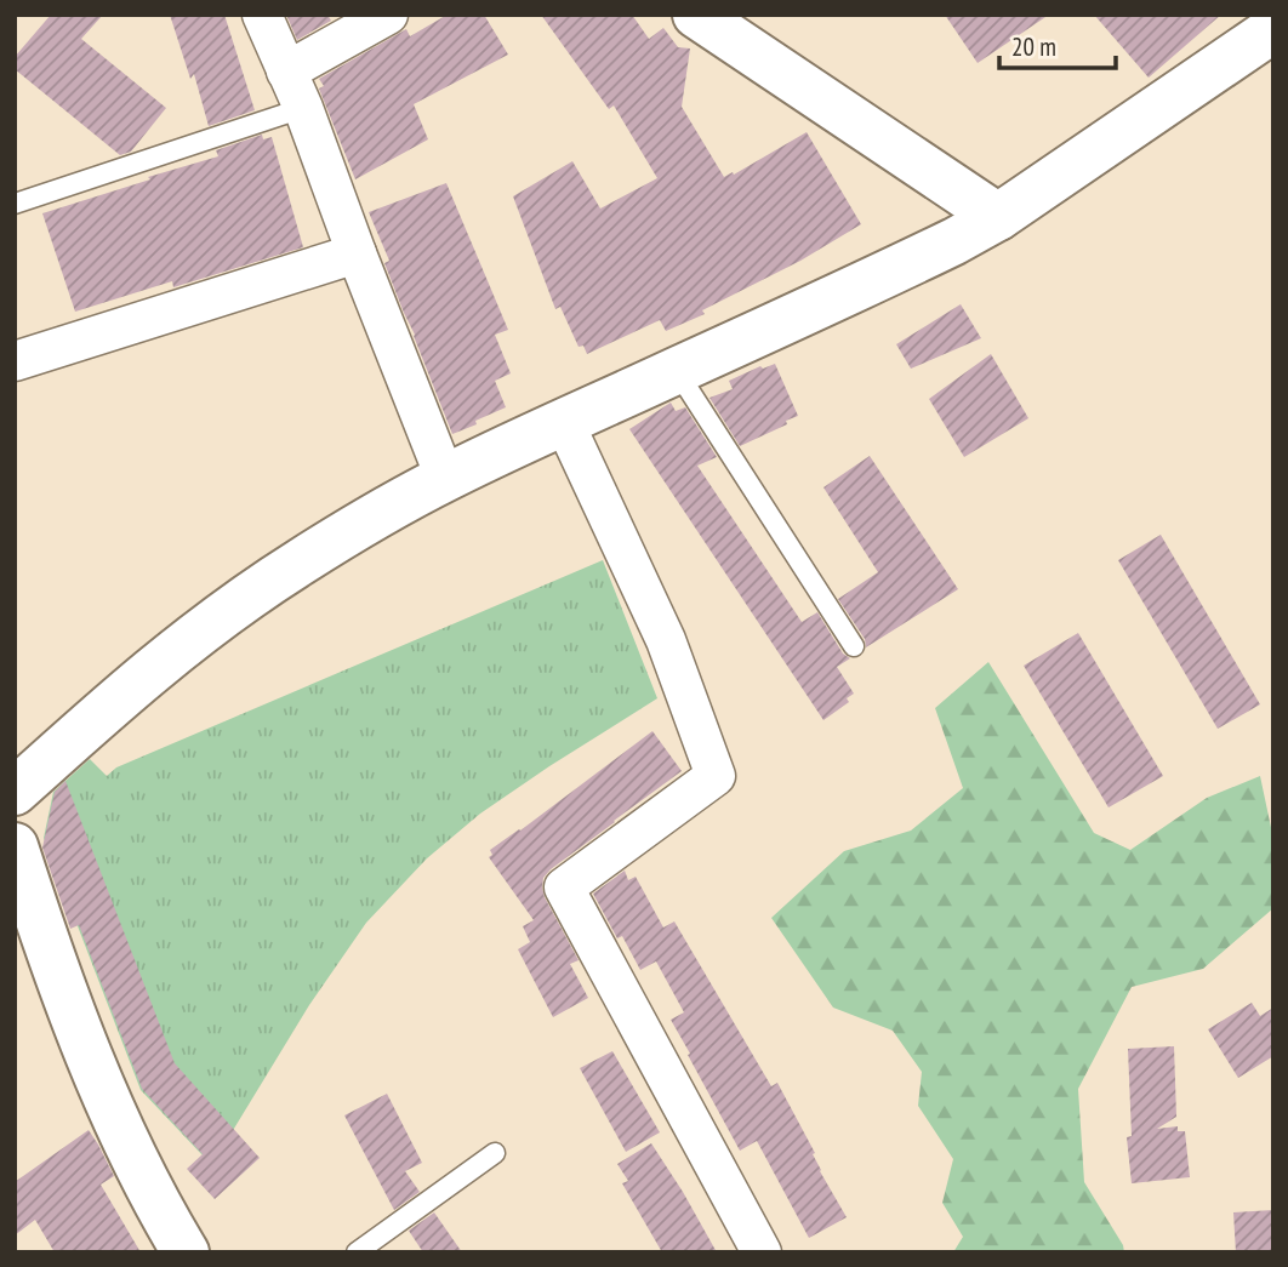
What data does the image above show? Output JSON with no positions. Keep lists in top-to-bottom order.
{
  "scale_bar": "20 m"
}
